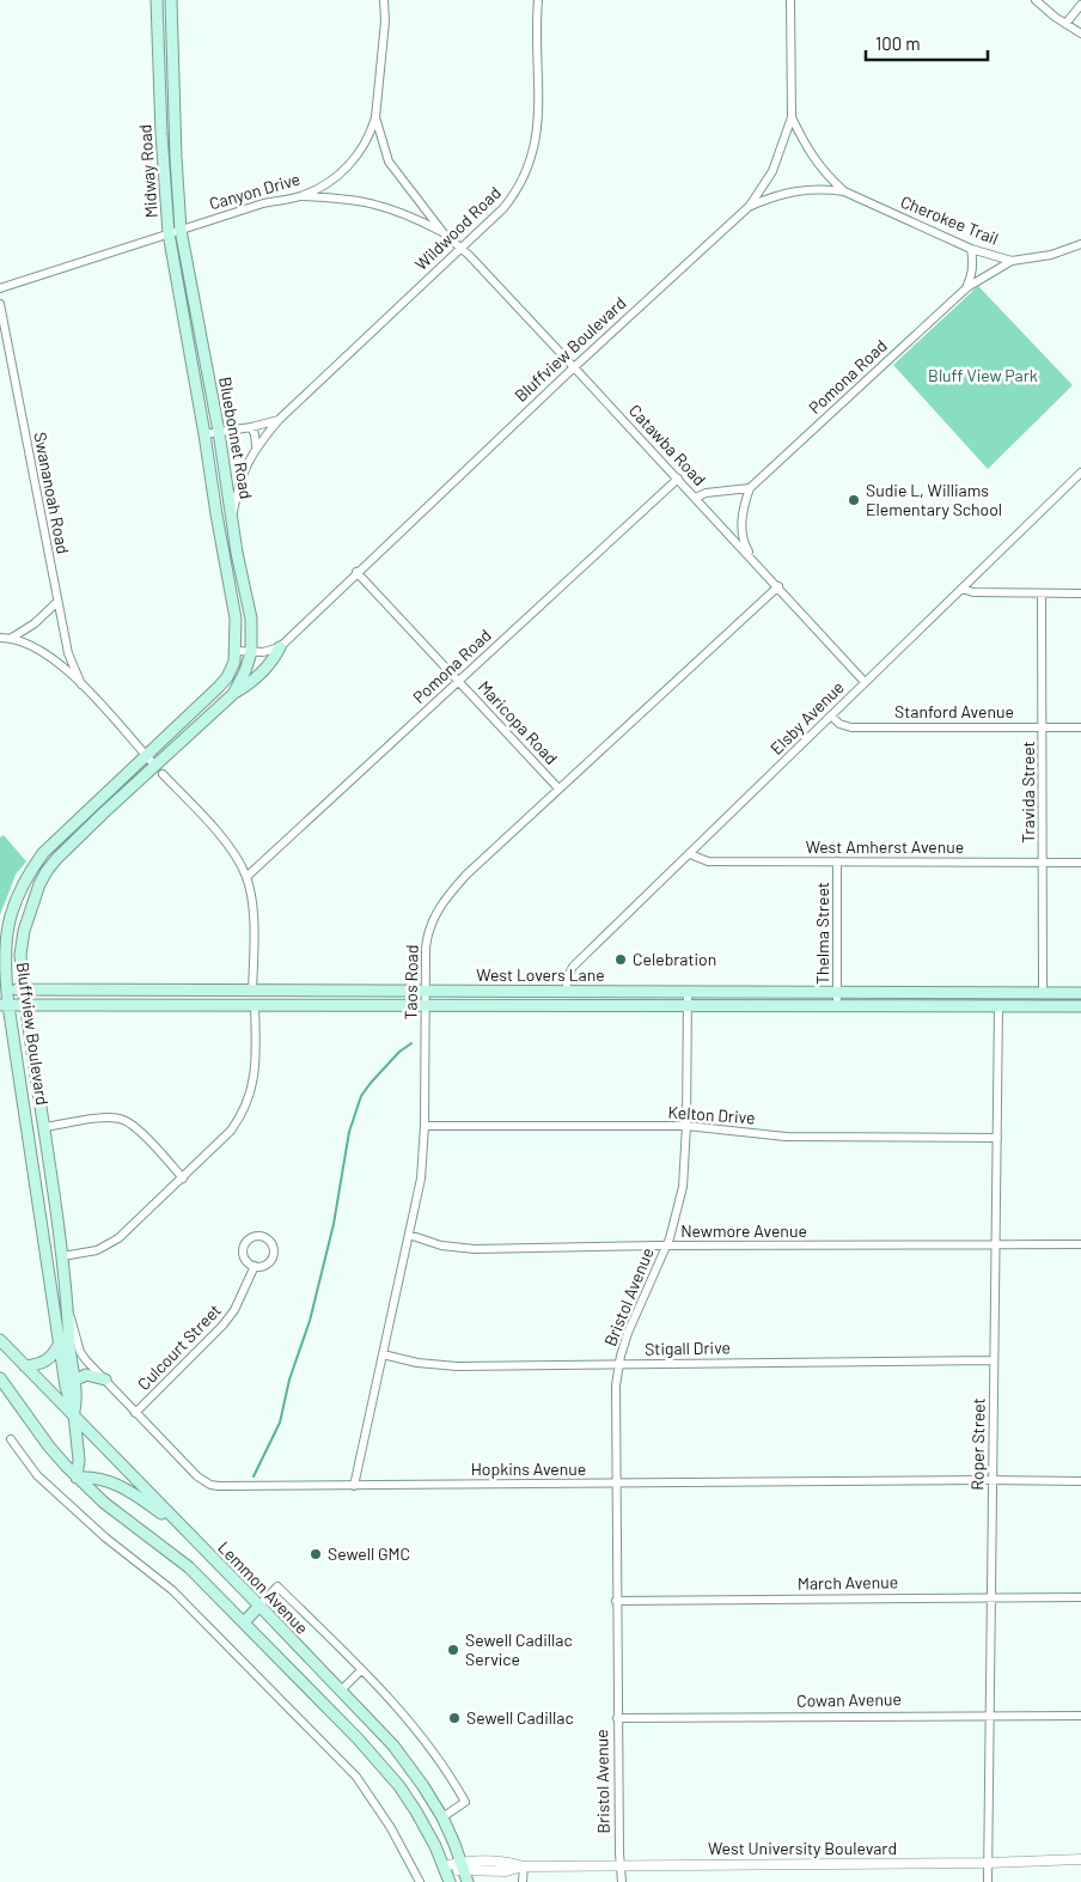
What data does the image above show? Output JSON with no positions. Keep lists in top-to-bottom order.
{
  "streets": {
    "main road": [
      "Midway Road",
      "Bluffview Boulevard",
      "Bluebonnet Road",
      "West Lovers Lane",
      "Lemmon Avenue"
    ],
    "street": [
      "Canyon Drive",
      "Cherokee Trail",
      "Wildwood Road",
      "Pomona Road",
      "Catawba Road",
      "Swananoah Road",
      "Stanford Avenue",
      "Elsby Avenue",
      "Maricopa Road",
      "Travida Street",
      "West Amherst Avenue",
      "Thelma Street",
      "Taos Road",
      "Kelton Drive",
      "Newmore Avenue",
      "Bristol Avenue",
      "Culcourt Street",
      "Stigall Drive",
      "Roper Street",
      "Hopkins Avenue",
      "March Avenue",
      "Cowan Avenue",
      "West University Boulevard"
    ]
  },
  "crossings": [
    ["Midway Road", "Canyon Drive"],
    ["Midway Road", "Bluebonnet Road"],
    ["Canyon Drive", "Bluebonnet Road"],
    ["Canyon Drive", "Catawba Road"],
    ["Cherokee Trail", "Bluffview Boulevard"],
    ["Cherokee Trail", "Pomona Road"],
    ["Wildwood Road", "Bluebonnet Road"],
    ["Wildwood Road", "Catawba Road"],
    ["Bluffview Boulevard", "Bluebonnet Road"],
    ["Bluffview Boulevard", "Catawba Road"],
    ["Bluffview Boulevard", "Maricopa Road"],
    ["Bluffview Boulevard", "West Lovers Lane"],
    ["Bluffview Boulevard", "Hopkins Avenue"],
    ["Bluffview Boulevard", "Lemmon Avenue"],
    ["Pomona Road", "Catawba Road"],
    ["Pomona Road", "Maricopa Road"],
    ["Catawba Road", "Elsby Avenue"],
    ["Catawba Road", "Taos Road"],
    ["Stanford Avenue", "Elsby Avenue"],
    ["Stanford Avenue", "Travida Street"],
    ["Elsby Avenue", "West Amherst Avenue"],
    ["Elsby Avenue", "West Lovers Lane"],
    ["Maricopa Road", "Taos Road"],
    ["Travida Street", "West Amherst Avenue"],
    ["Travida Street", "West Lovers Lane"],
    ["West Amherst Avenue", "Thelma Street"],
    ["Thelma Street", "West Lovers Lane"],
    ["West Lovers Lane", "Taos Road"],
    ["West Lovers Lane", "Bristol Avenue"],
    ["West Lovers Lane", "Roper Street"],
    ["Taos Road", "Kelton Drive"],
    ["Taos Road", "Newmore Avenue"],
    ["Taos Road", "Stigall Drive"],
    ["Taos Road", "Hopkins Avenue"],
    ["Kelton Drive", "Bristol Avenue"],
    ["Kelton Drive", "Roper Street"],
    ["Newmore Avenue", "Bristol Avenue"],
    ["Newmore Avenue", "Roper Street"],
    ["Bristol Avenue", "Stigall Drive"],
    ["Bristol Avenue", "Hopkins Avenue"],
    ["Bristol Avenue", "March Avenue"],
    ["Bristol Avenue", "Cowan Avenue"],
    ["Bristol Avenue", "West University Boulevard"],
    ["Culcourt Street", "Hopkins Avenue"],
    ["Stigall Drive", "Roper Street"],
    ["Roper Street", "Hopkins Avenue"],
    ["Roper Street", "March Avenue"],
    ["Roper Street", "Cowan Avenue"],
    ["Roper Street", "West University Boulevard"],
    ["Lemmon Avenue", "West University Boulevard"]
  ],
  "parks": ["Bluff View Park"],
  "places": [
    "Sudie L, Williams Elementary School",
    "Celebration",
    "Sewell GMC",
    "Sewell Cadillac Service",
    "Sewell Cadillac"
  ],
  "scale_bar": "100 m"
}
